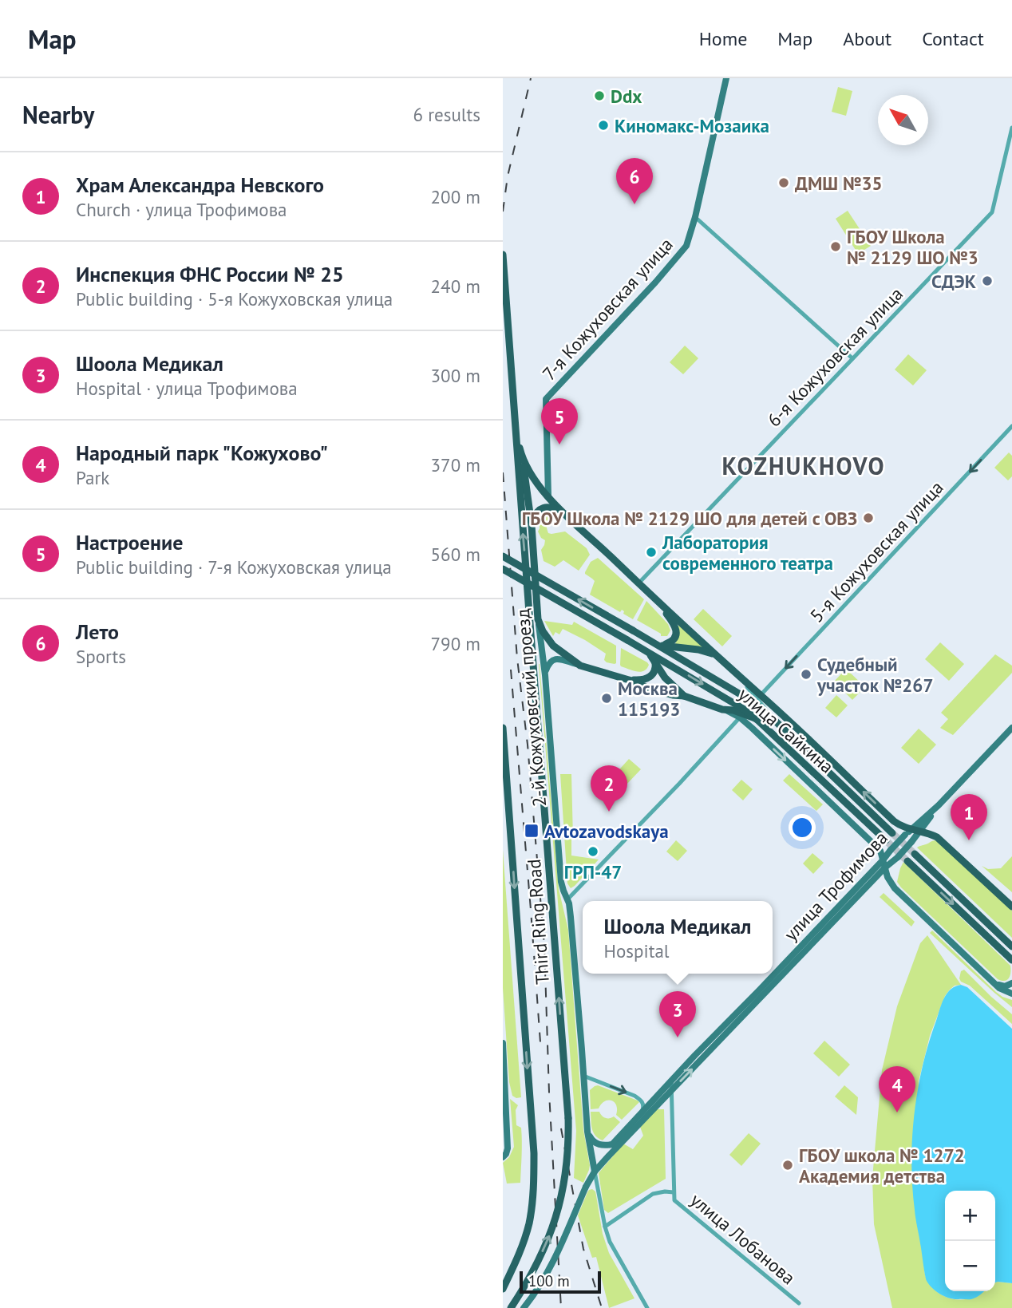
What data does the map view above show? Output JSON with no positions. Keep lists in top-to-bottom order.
{
  "streets": {
    "main road": ["2-й Кожуховский проезд", "улица Сайкина", "Third Ring Road"],
    "street": [
      "7-я Кожуховская улица",
      "6-я Кожуховская улица",
      "5-я Кожуховская улица",
      "улица Трофимова",
      "улица Лобанова"
    ]
  },
  "crossings": [
    ["7-я Кожуховская улица", "улица Сайкина"],
    ["6-я Кожуховская улица", "улица Сайкина"],
    ["2-й Кожуховский проезд", "улица Сайкина"],
    ["2-й Кожуховский проезд", "улица Трофимова"],
    ["2-й Кожуховский проезд", "Third Ring Road"]
  ],
  "one_way": ["5-я Кожуховская улица"],
  "districts": ["KOZHUKHOVO"],
  "places": {
    "other": [
      "Ddx",
      "Киномакс-Мозаика",
      "ДМШ №35",
      "ГБОУ Школа № 2129 ШО №3",
      "СДЭК",
      "ГБОУ Школа № 2129 ШО для детей с ОВЗ",
      "Лаборатория современного театра",
      "Судебный участок №267",
      "Москва 115193",
      "ГРП-47",
      "ГБОУ школа № 1272 Академия детства"
    ],
    "transit": ["Avtozavodskaya"]
  },
  "scale_bar": "100 m",
  "north": "top left",
  "page": {
    "header": "Map",
    "nav": [
      "Home",
      "Map",
      "About",
      "Contact"
    ],
    "heading": ["Nearby", "6 results"],
    "list": [
      {
        "mark": "1",
        "name": "Храм Александра Невского",
        "note": "Church · улица Трофимова",
        "value": "200 m"
      },
      {
        "mark": "2",
        "name": "Инспекция ФНС России № 25",
        "note": "Public building · 5-я Кожуховская улица",
        "value": "240 m"
      },
      {
        "mark": "3",
        "name": "Шоола Медикал",
        "note": "Hospital · улица Трофимова",
        "value": "300 m"
      },
      {
        "mark": "4",
        "name": "Народный парк \"Кожухово\"",
        "note": "Park",
        "value": "370 m"
      },
      {
        "mark": "5",
        "name": "Настроение",
        "note": "Public building · 7-я Кожуховская улица",
        "value": "560 m"
      },
      {
        "mark": "6",
        "name": "Лето",
        "note": "Sports",
        "value": "790 m"
      }
    ],
    "pins": [
      "6",
      "5",
      "2",
      "1",
      "3",
      "4"
    ],
    "popup": ["Шоола Медикал", "Hospital"],
    "map_buttons": ["+", "−"],
    "scale": "100 m"
  }
}
